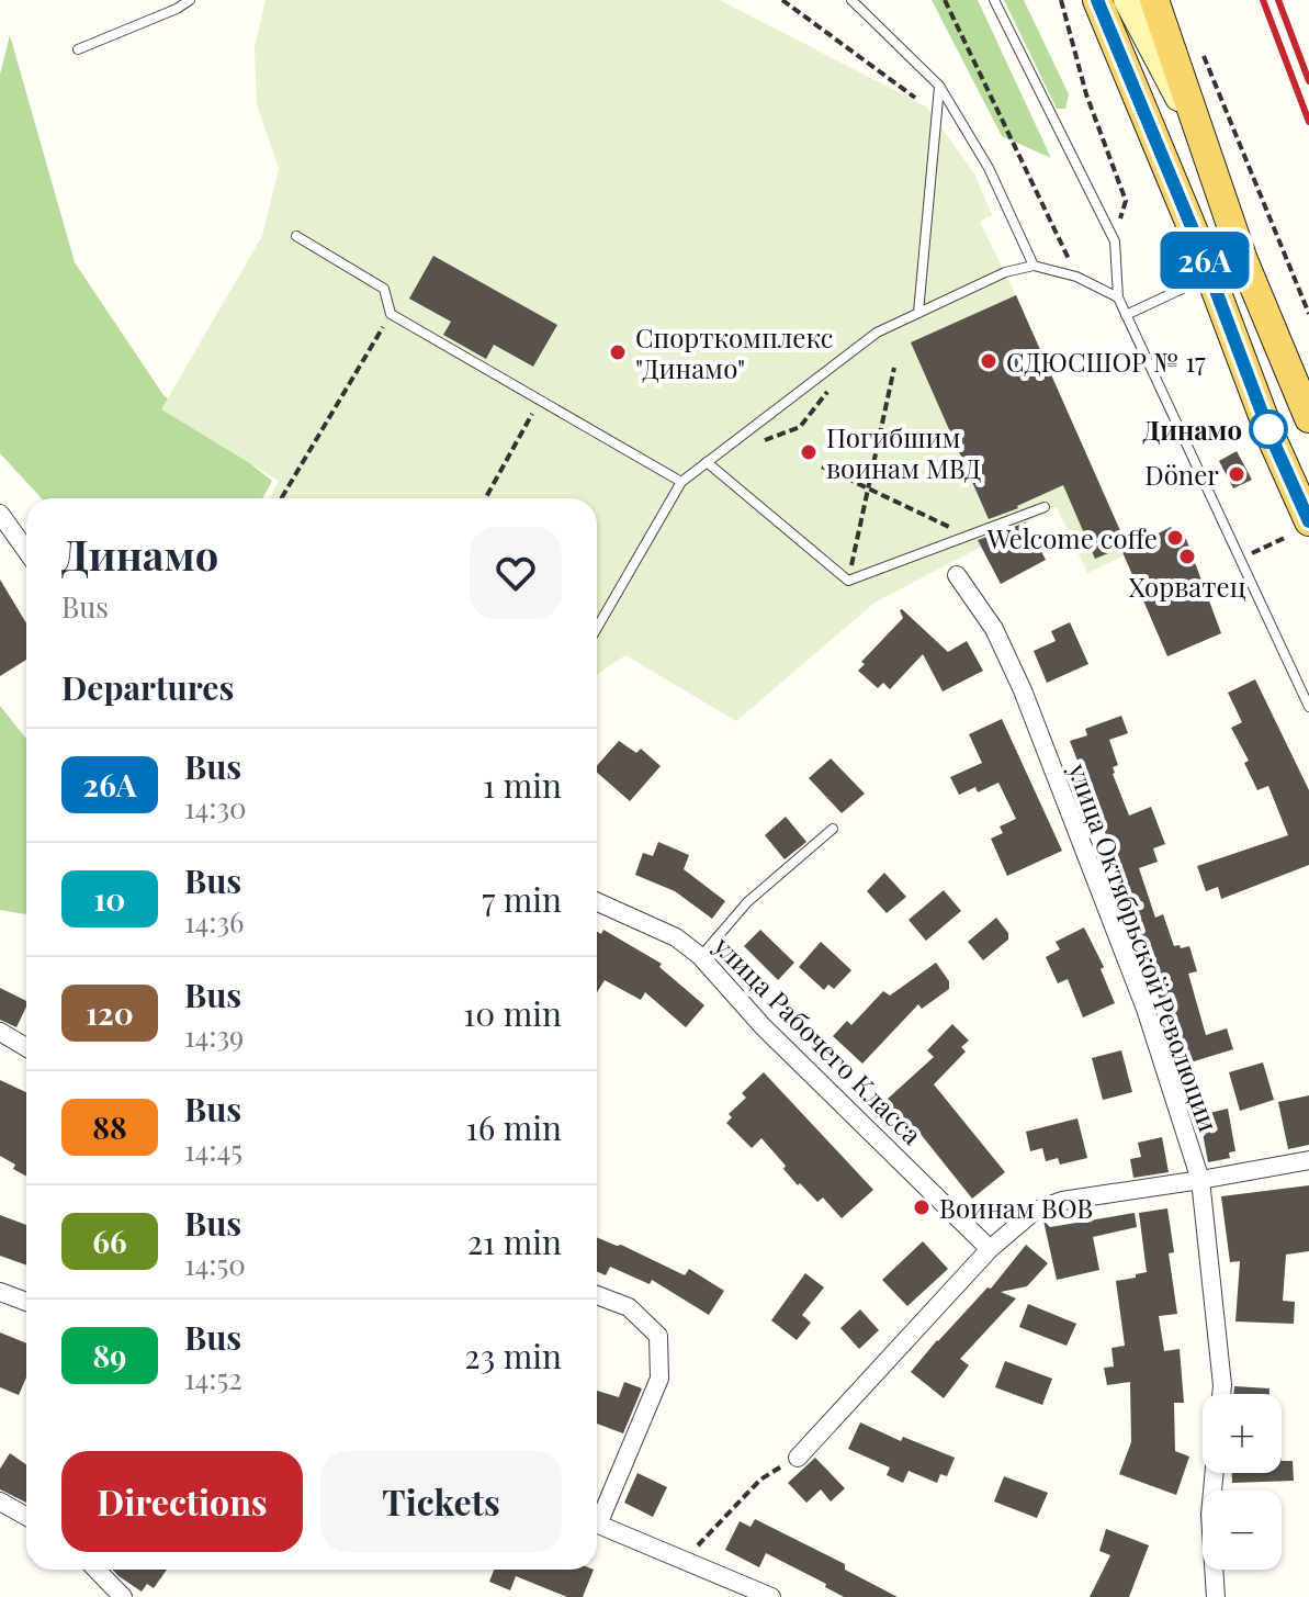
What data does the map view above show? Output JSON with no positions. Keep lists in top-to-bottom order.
{
  "streets": {
    "street": ["улица Октябрьской Революции", "улица Рабочего Класса"]
  },
  "places": [
    "Спорткомплекс \"Динамо\"",
    "СДЮСШОР № 17",
    "Динамо",
    "Погибшим воинам МВД",
    "Döner",
    "Welcome coffe",
    "Хорватец",
    "Воинам ВОВ"
  ],
  "lines": ["bus line 26А"],
  "page": {
    "on_map": "26А",
    "heading": [
      ["Динамо", "Bus"],
      "Departures"
    ],
    "list": [
      {
        "mark": "26А",
        "name": "Bus",
        "note": "14:30",
        "value": "1 min"
      },
      {
        "mark": "10",
        "name": "Bus",
        "note": "14:36",
        "value": "7 min"
      },
      {
        "mark": "120",
        "name": "Bus",
        "note": "14:39",
        "value": "10 min"
      },
      {
        "mark": "88",
        "name": "Bus",
        "note": "14:45",
        "value": "16 min"
      },
      {
        "mark": "66",
        "name": "Bus",
        "note": "14:50",
        "value": "21 min"
      },
      {
        "mark": "89",
        "name": "Bus",
        "note": "14:52",
        "value": "23 min"
      }
    ],
    "map_buttons": ["+", "−"],
    "buttons": ["Directions", "Tickets"]
  }
}
